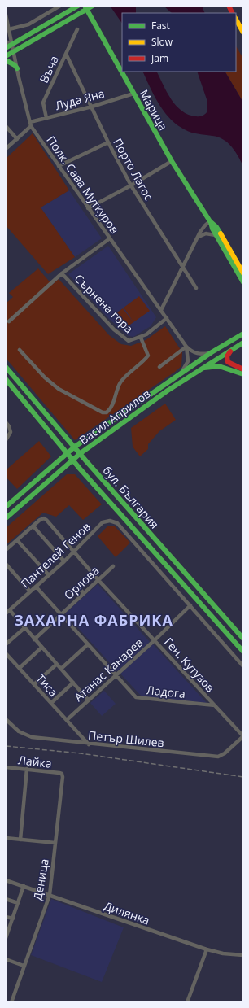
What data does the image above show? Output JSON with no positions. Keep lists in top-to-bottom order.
{
  "streets": {
    "main road": ["Марица", "Васил Априлов", "бул. България"],
    "street": [
      "Въча",
      "Луда Яна",
      "Порто Лагос",
      "Полк. Сава Муткуров",
      "Сърнена гора",
      "Пантелей Генов",
      "Орлова",
      "Ген. Кутузов",
      "Атанас Канарев",
      "Тиса",
      "Ладога",
      "Петър Шилев",
      "Лайка",
      "Деница",
      "Дилянка"
    ]
  },
  "crossings": [
    ["Въча", "Луда Яна"],
    ["Въча", "Порто Лагос"],
    ["Луда Яна", "Марица"],
    ["Луда Яна", "Порто Лагос"],
    ["Луда Яна", "Полк. Сава Муткуров"],
    ["Полк. Сава Муткуров", "Сърнена гора"],
    ["Васил Априлов", "бул. България"],
    ["Пантелей Генов", "Ген. Кутузов"],
    ["Пантелей Генов", "Атанас Канарев"],
    ["Орлова", "Ген. Кутузов"],
    ["Ген. Кутузов", "Атанас Канарев"],
    ["Ген. Кутузов", "Ладога"],
    ["Ген. Кутузов", "Петър Шилев"],
    ["Атанас Канарев", "Тиса"],
    ["Атанас Канарев", "Ладога"],
    ["Тиса", "Петър Шилев"],
    ["Лайка", "Деница"],
    ["Деница", "Дилянка"]
  ],
  "districts": ["ЗАХАРНА ФАБРИКА"],
  "legend": ["Fast", "Slow", "Jam"]
}
